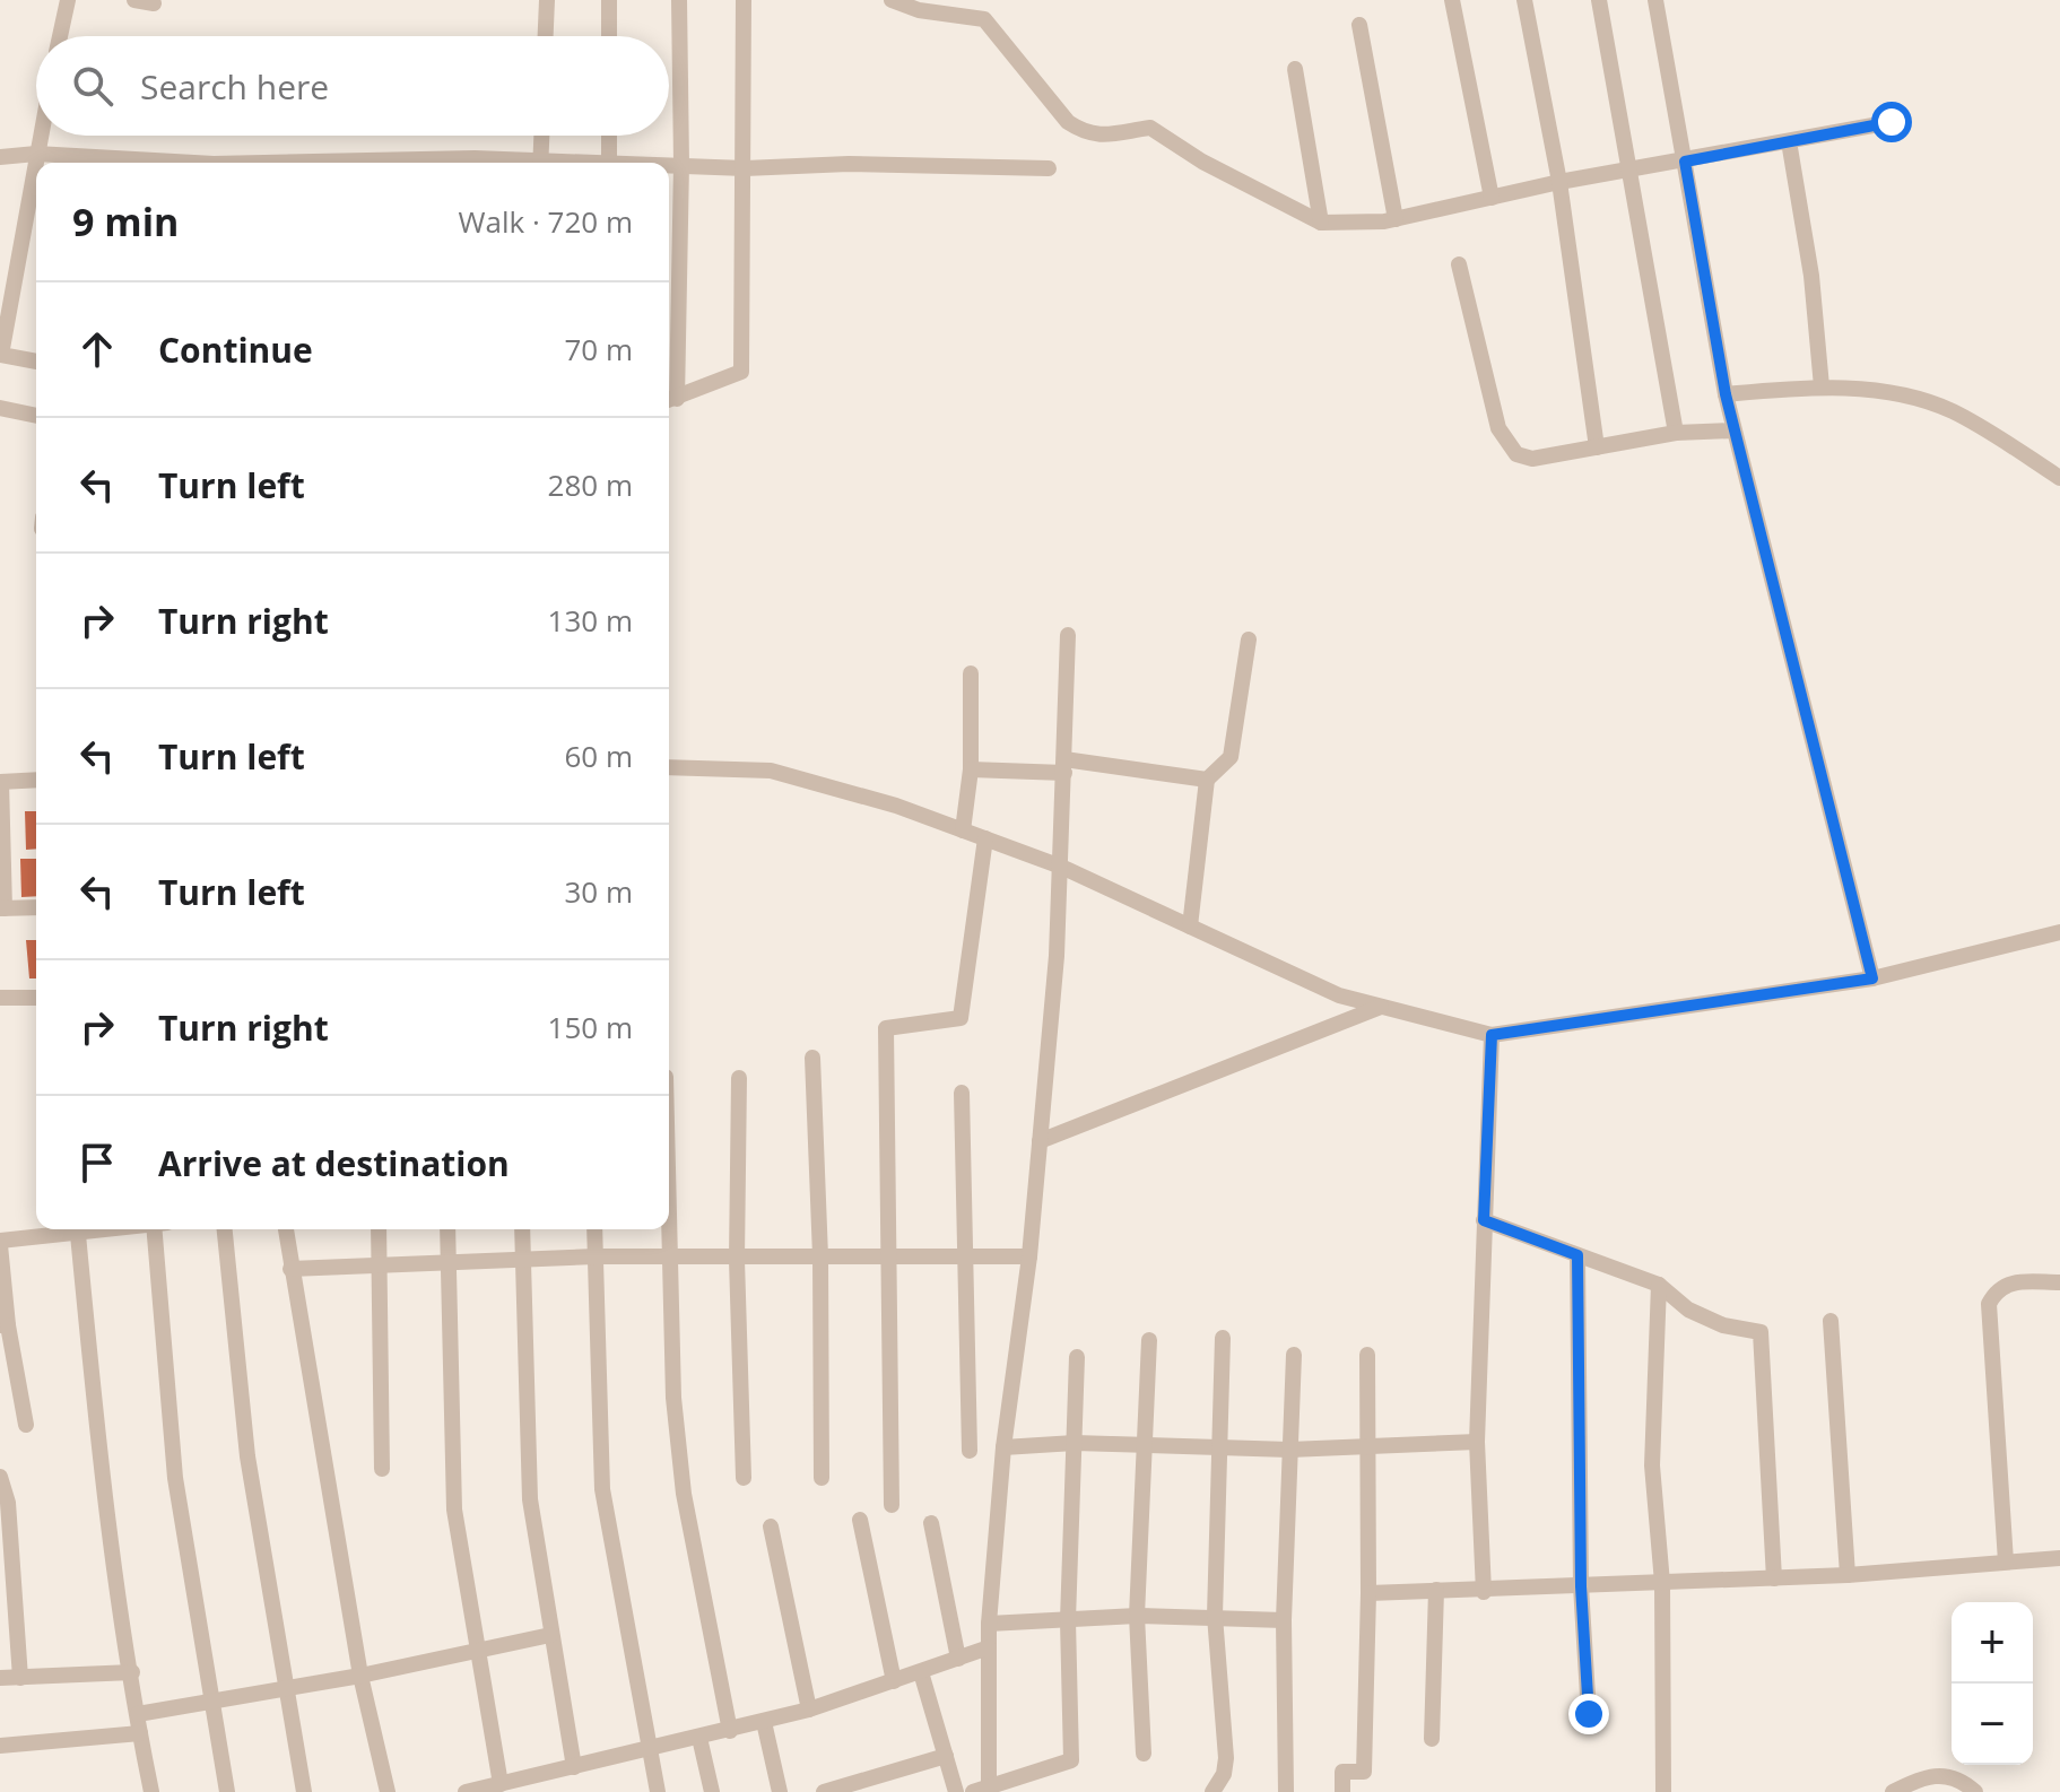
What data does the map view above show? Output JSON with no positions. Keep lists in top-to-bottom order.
{
  "page": {
    "search": "Search here",
    "heading": ["9 min", "Walk · 720 m"],
    "list": [
      ["Continue", "70 m"],
      ["Turn left", "280 m"],
      ["Turn right", "130 m"],
      ["Turn left", "60 m"],
      ["Turn left", "30 m"],
      ["Turn right", "150 m"],
      "Arrive at destination"
    ],
    "map_buttons": ["+", "−"]
  }
}
